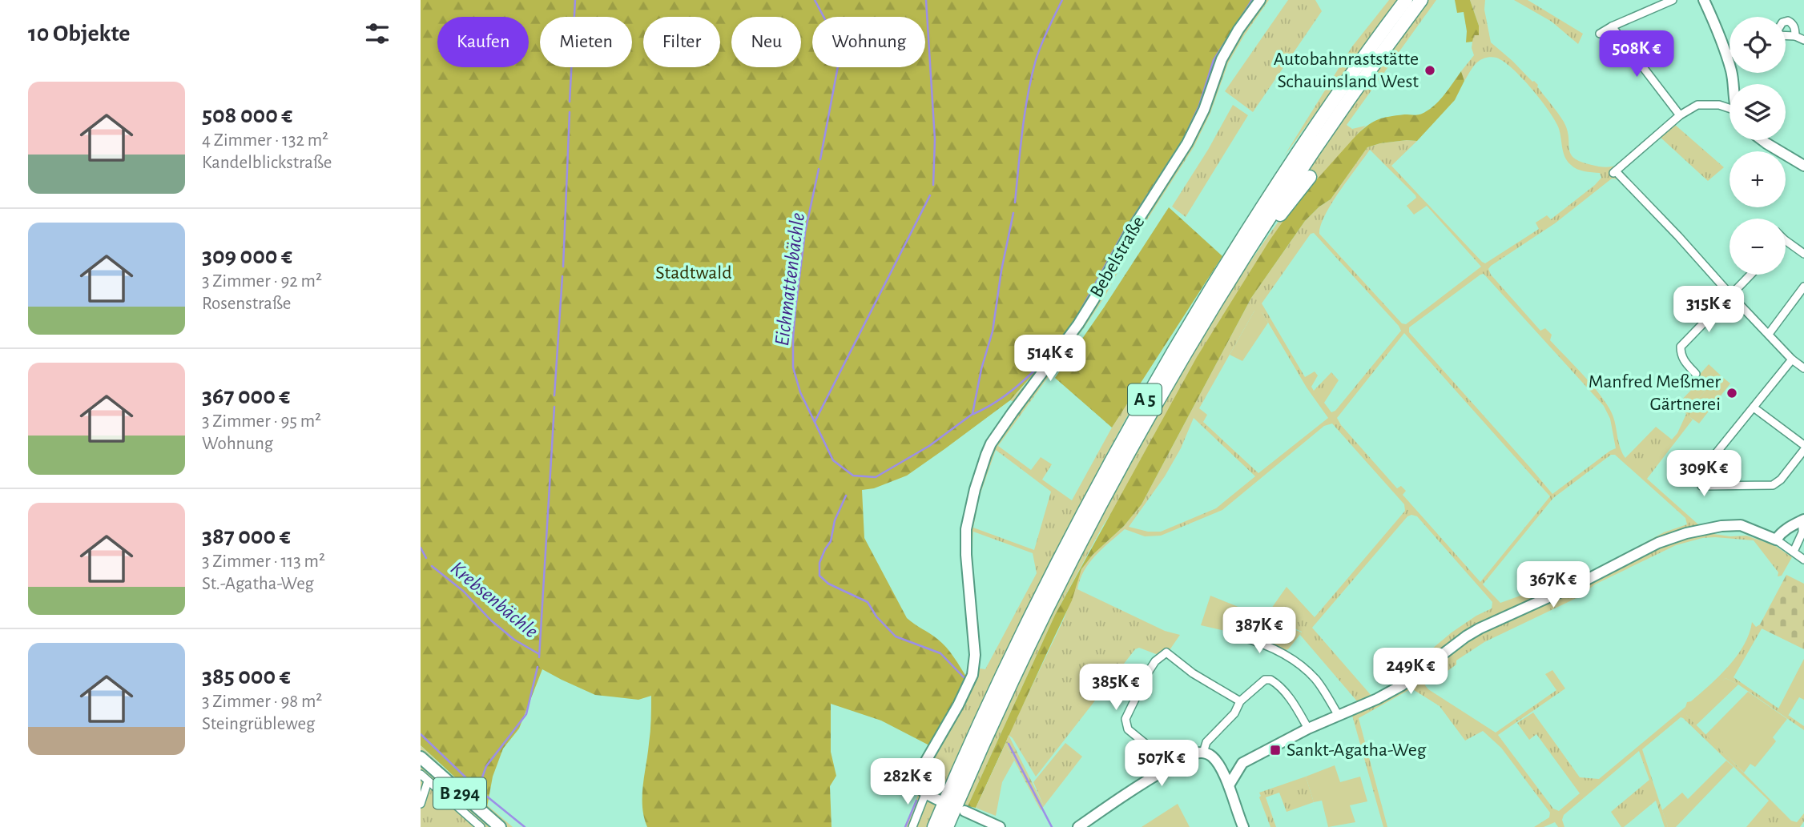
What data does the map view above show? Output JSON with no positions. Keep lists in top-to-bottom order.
{
  "streets": {
    "highway": ["A 5"],
    "main road": ["B 294"],
    "street": ["Bebelstraße"]
  },
  "water": ["Eichmattenbächle", "Krebsenbächle"],
  "parks": ["Stadtwald"],
  "places": {
    "other": ["Autobahnraststätte Schauinsland West", "Manfred Meßmer Gärtnerei"],
    "transit": ["Sankt-Agatha-Weg"]
  },
  "page": {
    "heading": "10 Objekte",
    "map_buttons": ["+", "−"],
    "chip": [
      "Kaufen",
      "Mieten",
      "Filter",
      "Neu",
      "Wohnung"
    ],
    "price": [
      "508K €",
      "315K €",
      "514K €",
      "309K €",
      "367K €",
      "387K €",
      "249K €",
      "385K €",
      "507K €",
      "282K €"
    ],
    "list": [
      {
        "name": "508 000 €",
        "note": "4 Zimmer · 132 m² · Kandelblickstraße"
      },
      {
        "name": "309 000 €",
        "note": "3 Zimmer · 92 m² · Rosenstraße"
      },
      {
        "name": "367 000 €",
        "note": "3 Zimmer · 95 m² · Wohnung"
      },
      {
        "name": "387 000 €",
        "note": "3 Zimmer · 113 m² · St.-Agatha-Weg"
      },
      {
        "name": "385 000 €",
        "note": "3 Zimmer · 98 m² · Steingrübleweg"
      }
    ]
  }
}
